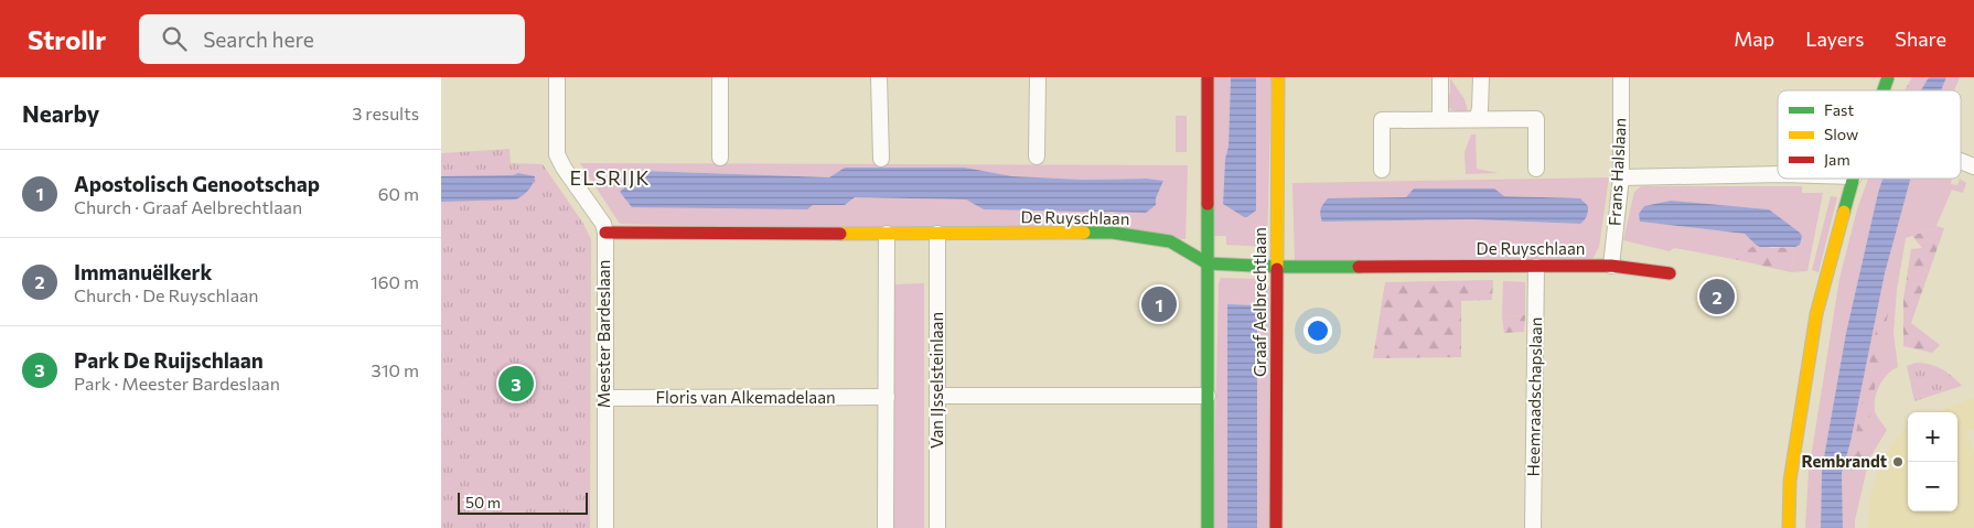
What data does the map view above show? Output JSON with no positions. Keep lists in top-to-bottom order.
{
  "streets": {
    "street": [
      "Frans Halslaan",
      "De Ruyschlaan",
      "Graaf Aelbrechtlaan",
      "Meester Bardeslaan",
      "Van IJsselsteinlaan",
      "Heemraadschapslaan",
      "Floris van Alkemadelaan"
    ]
  },
  "crossings": [
    ["Frans Halslaan", "De Ruyschlaan"],
    ["De Ruyschlaan", "Graaf Aelbrechtlaan"],
    ["De Ruyschlaan", "Meester Bardeslaan"],
    ["De Ruyschlaan", "Van IJsselsteinlaan"],
    ["De Ruyschlaan", "Heemraadschapslaan"],
    ["Meester Bardeslaan", "Floris van Alkemadelaan"]
  ],
  "districts": ["ELSRIJK"],
  "places": ["Rembrandt"],
  "legend": ["Fast", "Slow", "Jam"],
  "scale_bar": "50 m",
  "page": {
    "header": "Strollr",
    "search": "Search here",
    "nav": ["Map", "Layers", "Share"],
    "heading": ["Nearby", "3 results"],
    "list": [
      {
        "mark": "1",
        "name": "Apostolisch Genootschap",
        "note": "Church · Graaf Aelbrechtlaan",
        "value": "60 m"
      },
      {
        "mark": "2",
        "name": "Immanuëlkerk",
        "note": "Church · De Ruyschlaan",
        "value": "160 m"
      },
      {
        "mark": "3",
        "name": "Park De Ruijschlaan",
        "note": "Park · Meester Bardeslaan",
        "value": "310 m"
      }
    ],
    "pins": ["2", "1", "3"],
    "map_buttons": ["+", "−"],
    "scale": "50 m"
  }
}
